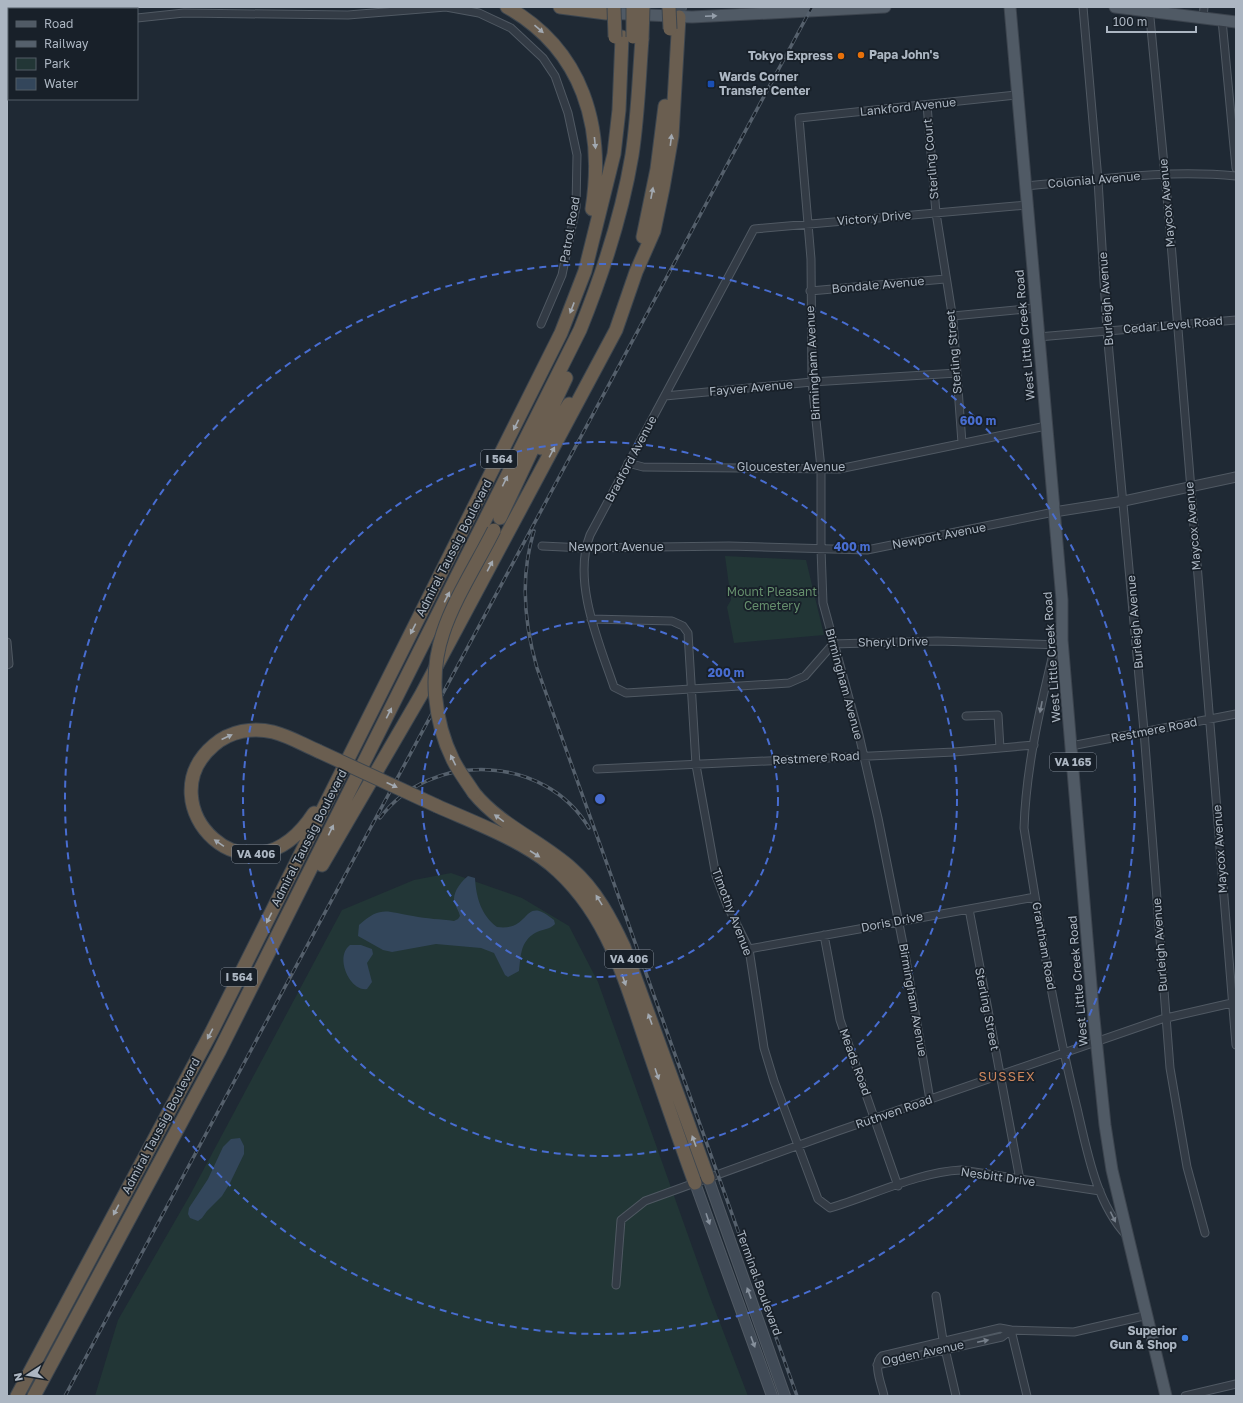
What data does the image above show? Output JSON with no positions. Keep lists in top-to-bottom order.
{
  "streets": {
    "highway": ["I 564", "Admiral Taussig Boulevard", "VA 406"],
    "main road": ["West Little Creek Road", "VA 165", "Terminal Boulevard"],
    "street": [
      "Lankford Avenue",
      "Sterling Court",
      "Colonial Avenue",
      "Maycox Avenue",
      "Victory Drive",
      "Patrol Road",
      "Bondale Avenue",
      "Burleigh Avenue",
      "Cedar Level Road",
      "Sterling Street",
      "Birmingham Avenue",
      "Fayver Avenue",
      "Bradford Avenue",
      "Gloucester Avenue",
      "Newport Avenue",
      "Sheryl Drive",
      "Restmere Road",
      "Timothy Avenue",
      "Doris Drive",
      "Grantham Road",
      "Meads Road",
      "Ruthven Road",
      "Nesbitt Drive",
      "Ogden Avenue"
    ]
  },
  "crossings": [
    ["Lankford Avenue", "Sterling Court"],
    ["Lankford Avenue", "West Little Creek Road"],
    ["Lankford Avenue", "Birmingham Avenue"],
    ["Sterling Court", "Victory Drive"],
    ["Sterling Court", "Sterling Street"],
    ["Colonial Avenue", "Maycox Avenue"],
    ["Colonial Avenue", "Burleigh Avenue"],
    ["Colonial Avenue", "West Little Creek Road"],
    ["Maycox Avenue", "Cedar Level Road"],
    ["Maycox Avenue", "Newport Avenue"],
    ["Maycox Avenue", "Restmere Road"],
    ["Maycox Avenue", "Ruthven Road"],
    ["Victory Drive", "West Little Creek Road"],
    ["Victory Drive", "Sterling Street"],
    ["Victory Drive", "Birmingham Avenue"],
    ["Victory Drive", "Bradford Avenue"],
    ["Bondale Avenue", "Sterling Street"],
    ["Bondale Avenue", "Birmingham Avenue"],
    ["Burleigh Avenue", "Cedar Level Road"],
    ["Burleigh Avenue", "Newport Avenue"],
    ["Burleigh Avenue", "Restmere Road"],
    ["Burleigh Avenue", "Ruthven Road"],
    ["Cedar Level Road", "West Little Creek Road"],
    ["West Little Creek Road", "Gloucester Avenue"],
    ["West Little Creek Road", "Newport Avenue"],
    ["West Little Creek Road", "Sheryl Drive"],
    ["West Little Creek Road", "Restmere Road"],
    ["West Little Creek Road", "Grantham Road"],
    ["West Little Creek Road", "Ruthven Road"],
    ["West Little Creek Road", "Ogden Avenue"],
    ["Sterling Street", "Fayver Avenue"],
    ["Sterling Street", "Gloucester Avenue"],
    ["Sterling Street", "Doris Drive"],
    ["Sterling Street", "Ruthven Road"],
    ["Sterling Street", "Nesbitt Drive"],
    ["Birmingham Avenue", "Fayver Avenue"],
    ["Birmingham Avenue", "Gloucester Avenue"],
    ["Birmingham Avenue", "Newport Avenue"],
    ["Birmingham Avenue", "Sheryl Drive"],
    ["Birmingham Avenue", "Restmere Road"],
    ["Birmingham Avenue", "Doris Drive"],
    ["Birmingham Avenue", "Ruthven Road"],
    ["Fayver Avenue", "Bradford Avenue"],
    ["Bradford Avenue", "Gloucester Avenue"],
    ["Bradford Avenue", "Newport Avenue"],
    ["Bradford Avenue", "Timothy Avenue"],
    ["Admiral Taussig Boulevard", "VA 406"],
    ["Sheryl Drive", "Grantham Road"],
    ["Restmere Road", "Timothy Avenue"],
    ["Restmere Road", "Grantham Road"],
    ["VA 406", "Ruthven Road"],
    ["VA 406", "Terminal Boulevard"],
    ["Timothy Avenue", "Doris Drive"],
    ["Timothy Avenue", "Ruthven Road"],
    ["Timothy Avenue", "Nesbitt Drive"],
    ["Doris Drive", "Grantham Road"],
    ["Doris Drive", "Meads Road"],
    ["Grantham Road", "Ruthven Road"],
    ["Grantham Road", "Nesbitt Drive"],
    ["Meads Road", "Ruthven Road"],
    ["Meads Road", "Nesbitt Drive"],
    ["Ruthven Road", "Terminal Boulevard"]
  ],
  "districts": ["SUSSEX"],
  "parks": ["Mount Pleasant Cemetery"],
  "places": {
    "other": ["Papa John's", "Tokyo Express", "Superior Gun & Shop"],
    "transit": ["Wards Corner Transfer Center"]
  },
  "legend": [
    "Road",
    "Railway",
    "Park",
    "Water"
  ],
  "scale_bar": "100 m",
  "north": "left",
  "rings": ["600 m", "400 m", "200 m"]
}
